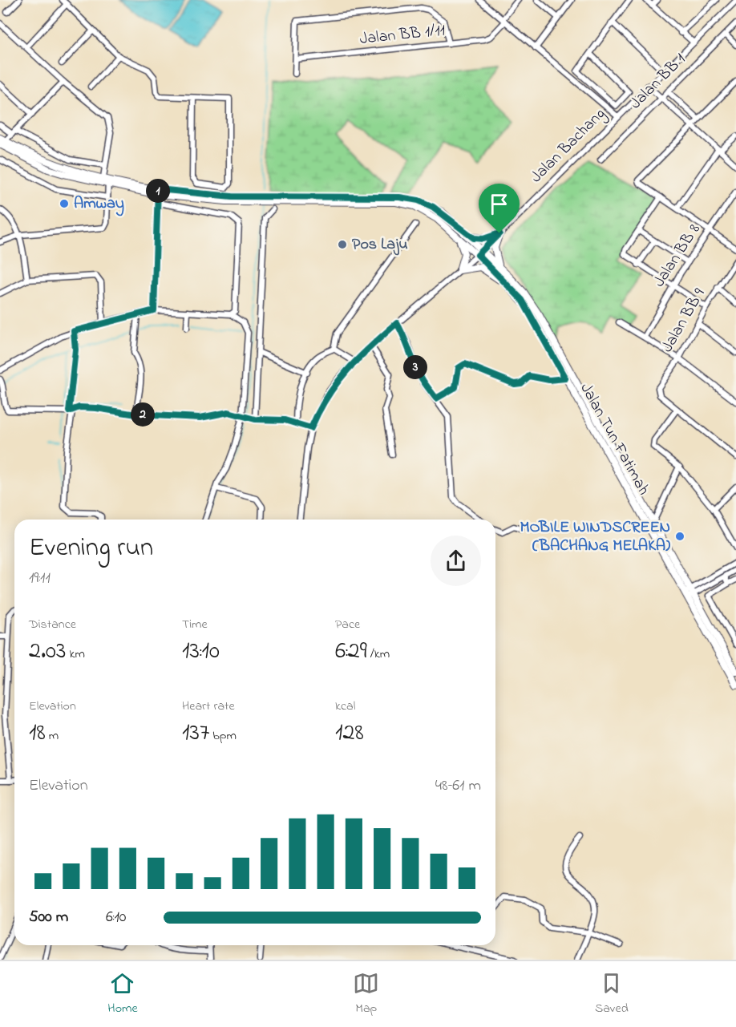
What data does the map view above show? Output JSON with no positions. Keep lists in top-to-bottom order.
{
  "streets": {
    "main road": ["Jalan Tun Fatimah"],
    "street": [
      "Jalan BB 1/11",
      "Jalan BB 1",
      "Jalan Bachang",
      "Jalan BB 8",
      "Jalan BB 9"
    ]
  },
  "crossings": [
    ["Jalan Bachang", "Jalan Tun Fatimah"]
  ],
  "places": ["Amway", "Pos Laju", "MOBILE WINDSCREEN (BACHANG MELAKA)"],
  "page": {
    "pins": ["1", "3", "2"],
    "heading": ["Evening run", "19:11"],
    "stats": [
      ["Distance", "2.03 km"],
      ["Time", "13:10"],
      ["Pace", "6:29 /km"],
      ["Elevation", "18 m"],
      ["Heart rate", "137 bpm"],
      ["kcal", "128"]
    ],
    "chart": ["Elevation", "48–61 m"],
    "list": [
      {
        "name": "500 m",
        "note": "6:10"
      }
    ],
    "tabs": ["Home", "Map", "Saved"]
  }
}
